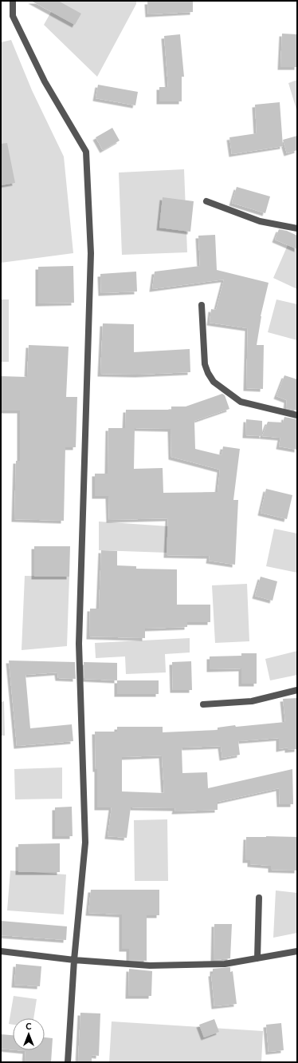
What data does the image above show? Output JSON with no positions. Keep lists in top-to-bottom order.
{
  "north": "top"
}
